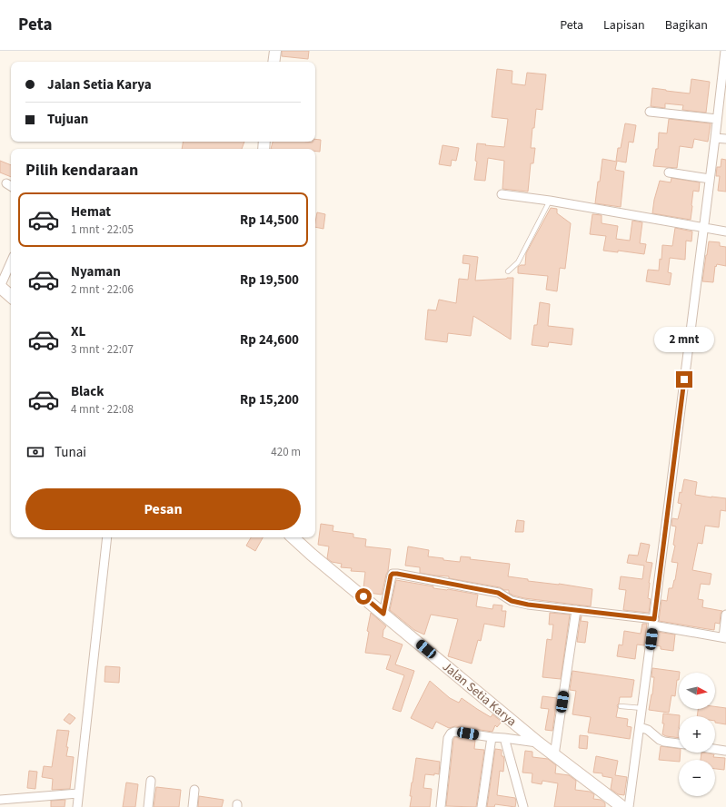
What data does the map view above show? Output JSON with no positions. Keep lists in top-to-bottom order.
{
  "streets": {
    "main road": ["Jalan Setia Karya"]
  },
  "north": "right",
  "page": {
    "header": "Peta",
    "nav": ["Peta", "Lapisan", "Bagikan"],
    "banner": ["Jalan Setia Karya", "Tujuan"],
    "heading": "Pilih kendaraan",
    "list": [
      {
        "name": "Hemat",
        "note": "1 mnt · 22:05",
        "value": "Rp 14,500"
      },
      {
        "name": "Nyaman",
        "note": "2 mnt · 22:06",
        "value": "Rp 19,500"
      },
      {
        "name": "XL",
        "note": "3 mnt · 22:07",
        "value": "Rp 24,600"
      },
      {
        "name": "Black",
        "note": "4 mnt · 22:08",
        "value": "Rp 15,200"
      }
    ],
    "bubble": "2 mnt",
    "pay": ["Tunai", "420 m"],
    "buttons": "Pesan",
    "map_buttons": ["+", "−"]
  }
}
